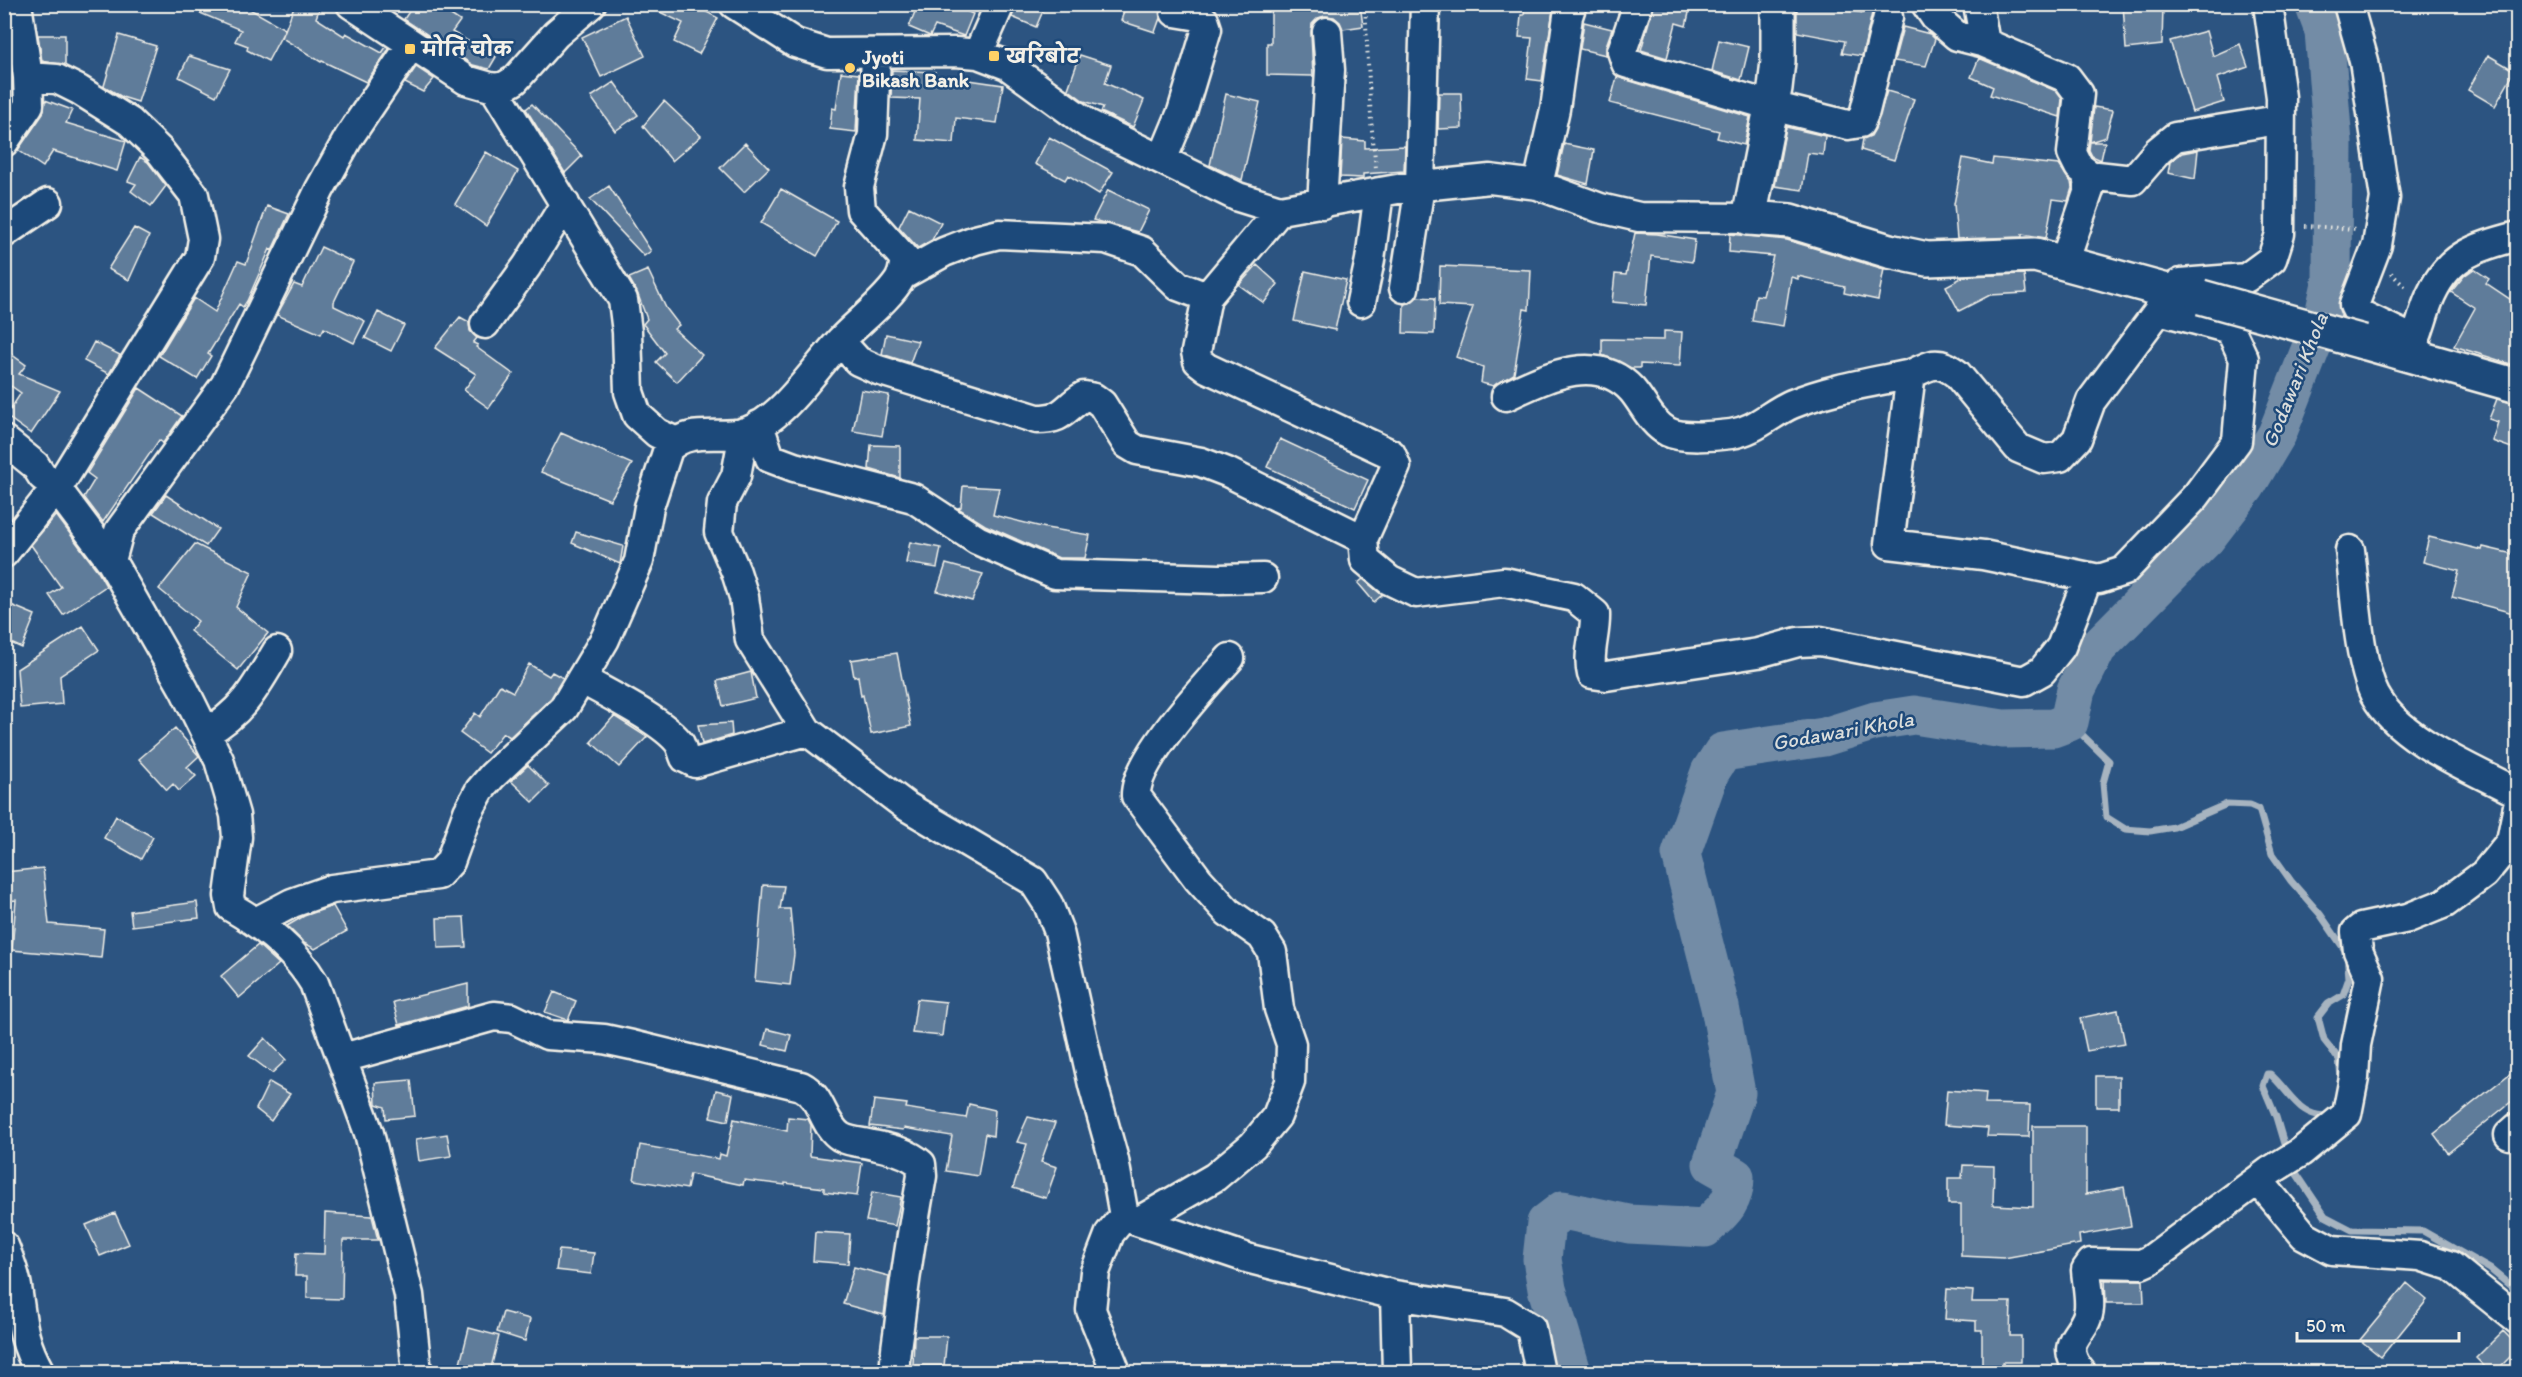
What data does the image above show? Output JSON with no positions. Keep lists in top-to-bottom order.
{
  "water": ["Godawari Khola"],
  "places": {
    "transit": ["मोति चोक", "खरिबोट"],
    "other": ["Jyoti Bikash Bank"]
  },
  "scale_bar": "50 m"
}
